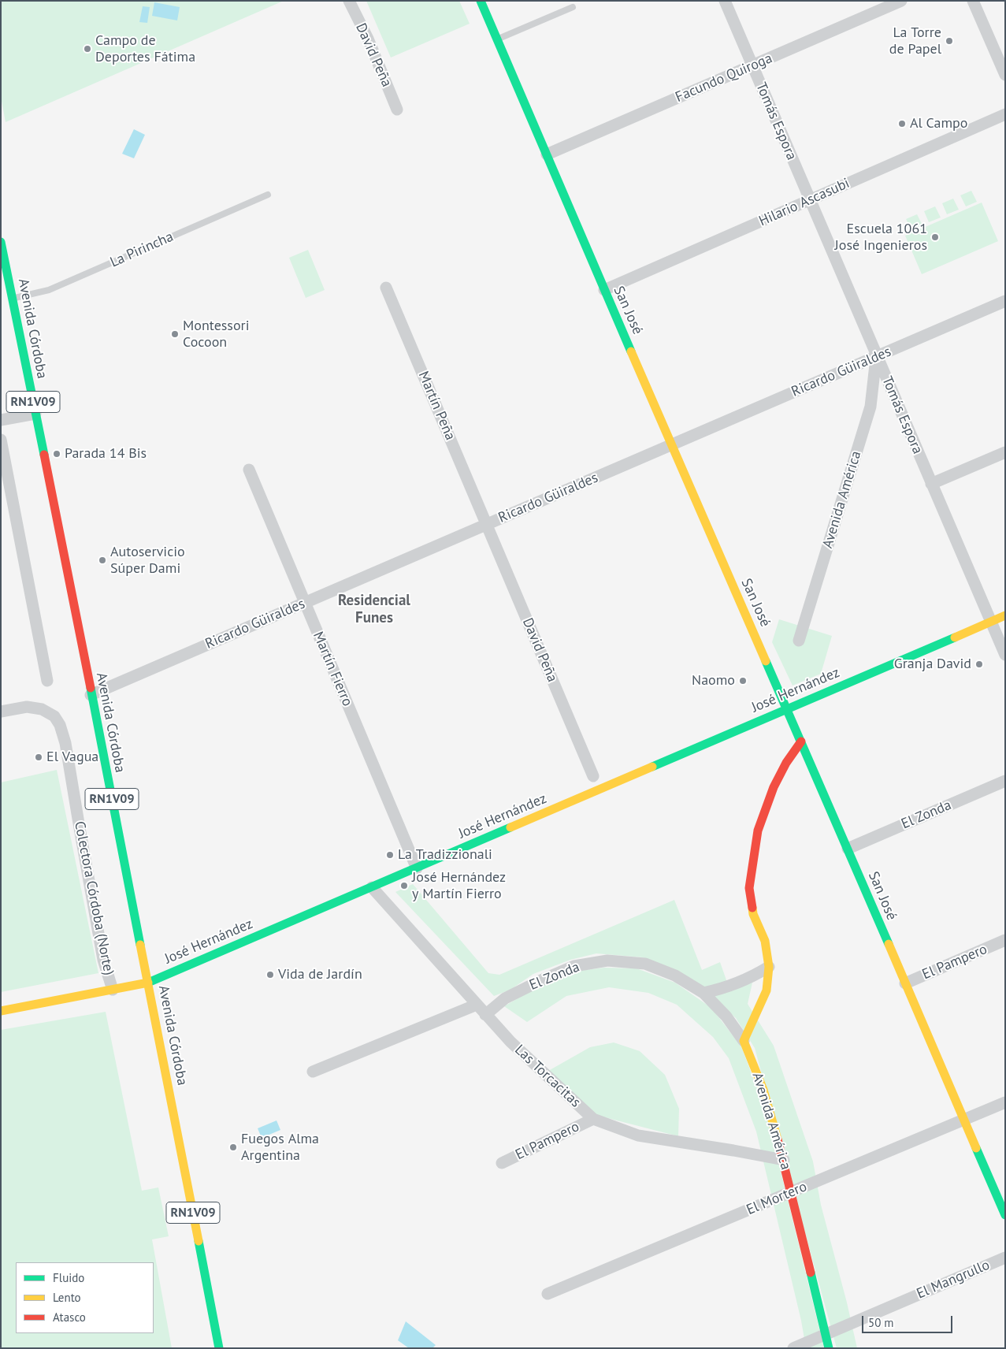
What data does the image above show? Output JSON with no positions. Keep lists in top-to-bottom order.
{
  "streets": {
    "main road": [
      "San José",
      "Avenida Córdoba",
      "RN1V09",
      "Avenida América",
      "José Hernández"
    ],
    "street": [
      "David Peña",
      "Facundo Quiroga",
      "Tomás Espora",
      "Hilario Ascasubi",
      "Ricardo Güiraldes",
      "Martín Peña",
      "Martín Fierro",
      "El Zonda",
      "Colectora Córdoba (Norte)",
      "El Pampero",
      "Las Torcacitas",
      "El Mortero",
      "El Mangrullo"
    ],
    "lane": ["La Pirincha"]
  },
  "crossings": [
    ["David Peña", "Ricardo Güiraldes"],
    ["David Peña", "Martín Peña"],
    ["Facundo Quiroga", "Tomás Espora"],
    ["Facundo Quiroga", "San José"],
    ["Tomás Espora", "Hilario Ascasubi"],
    ["Tomás Espora", "Ricardo Güiraldes"],
    ["Tomás Espora", "Avenida América"],
    ["Tomás Espora", "José Hernández"],
    ["Hilario Ascasubi", "San José"],
    ["La Pirincha", "Avenida Córdoba"],
    ["San José", "Ricardo Güiraldes"],
    ["San José", "José Hernández"],
    ["San José", "El Zonda"],
    ["San José", "El Pampero"],
    ["San José", "El Mortero"],
    ["Avenida Córdoba", "Ricardo Güiraldes"],
    ["Avenida Córdoba", "José Hernández"],
    ["Ricardo Güiraldes", "Martín Peña"],
    ["Ricardo Güiraldes", "Avenida América"],
    ["Ricardo Güiraldes", "Martín Fierro"],
    ["Avenida América", "El Zonda"],
    ["Avenida América", "Las Torcacitas"],
    ["Avenida América", "El Mortero"],
    ["Avenida América", "El Mangrullo"],
    ["Martín Fierro", "José Hernández"],
    ["José Hernández", "Colectora Córdoba (Norte)"],
    ["José Hernández", "Las Torcacitas"],
    ["El Zonda", "Las Torcacitas"],
    ["El Pampero", "Las Torcacitas"]
  ],
  "districts": ["Residencial Funes"],
  "places": [
    "La Torre de Papel",
    "Campo de Deportes Fátima",
    "Al Campo",
    "Escuela 1061 José Ingenieros",
    "Montessori Cocoon",
    "Parada 14 Bis",
    "Autoservicio Súper Dami",
    "Granja David",
    "Naomo",
    "El Vagua",
    "La Tradizzionali",
    "José Hernández y Martín Fierro",
    "Vida de Jardín",
    "Fuegos Alma Argentina"
  ],
  "legend": ["Fluido", "Lento", "Atasco"],
  "scale_bar": "50 m"
}
